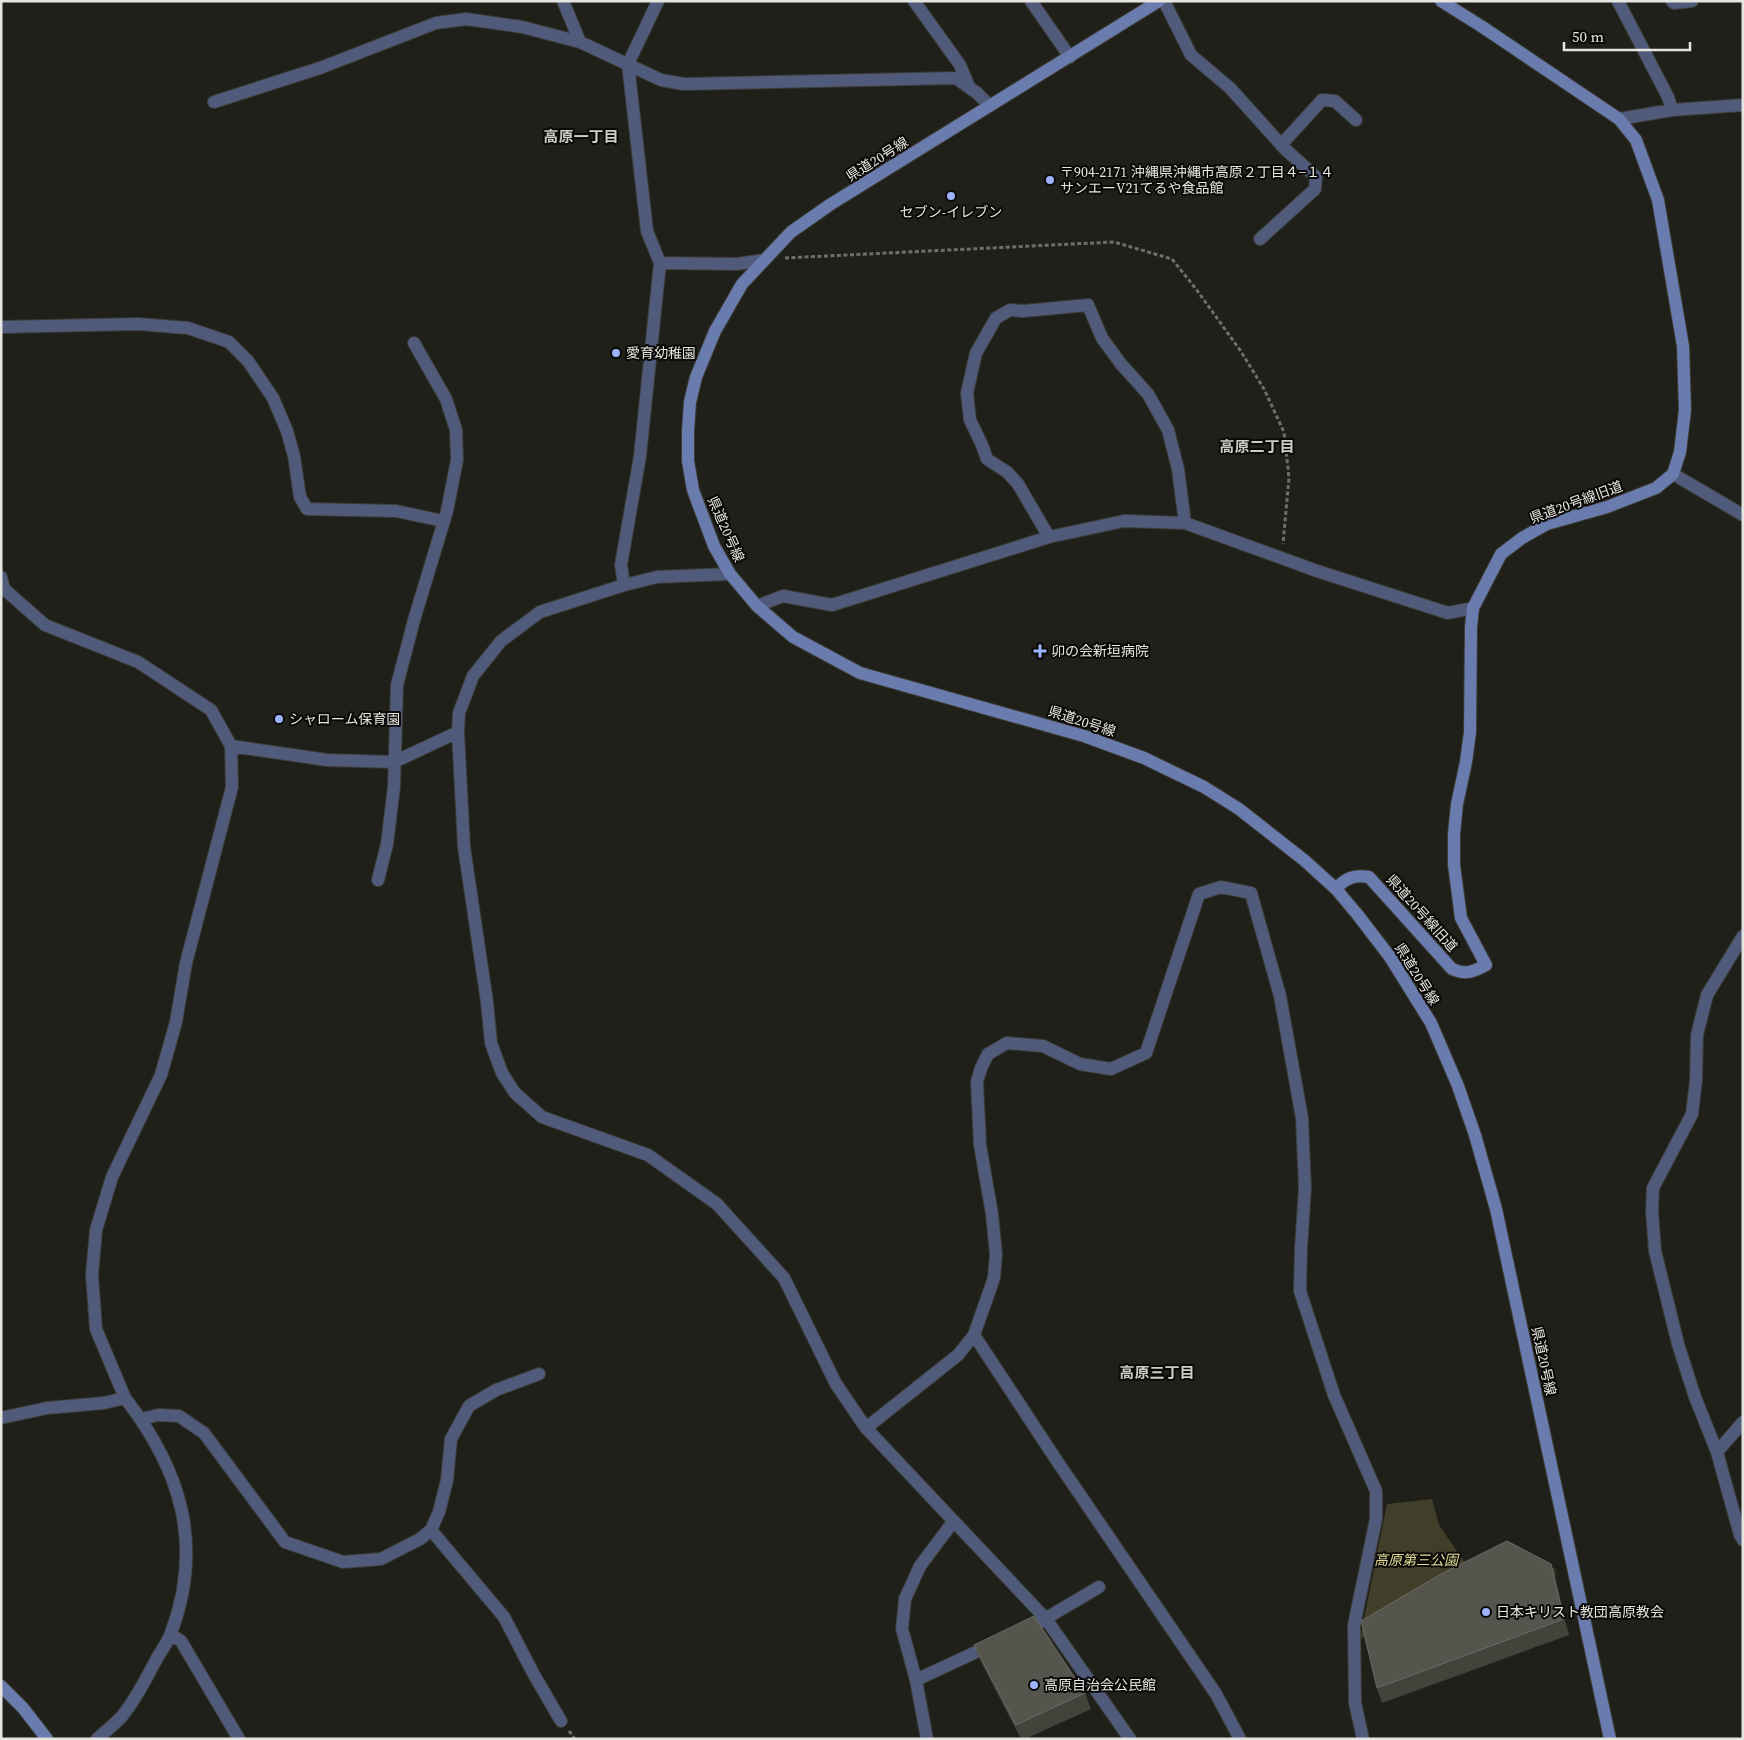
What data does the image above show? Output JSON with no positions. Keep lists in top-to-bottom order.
{
  "streets": {
    "main road": ["県道20号線", "県道20号線旧道"]
  },
  "crossings": [
    ["県道20号線", "県道20号線旧道"]
  ],
  "districts": ["高原一丁目", "高原二丁目", "高原三丁目"],
  "parks": ["高原第三公園"],
  "places": {
    "other": [
      "〒904-2171 沖縄県沖縄市高原２丁目４−１４ サンエーV21てるや食品館",
      "セブン-イレブン",
      "愛育幼稚園",
      "シャローム保育園",
      "日本キリスト教団高原教会",
      "高原自治会公民館"
    ],
    "health": ["卯の会新垣病院"]
  },
  "scale_bar": "50 m"
}
